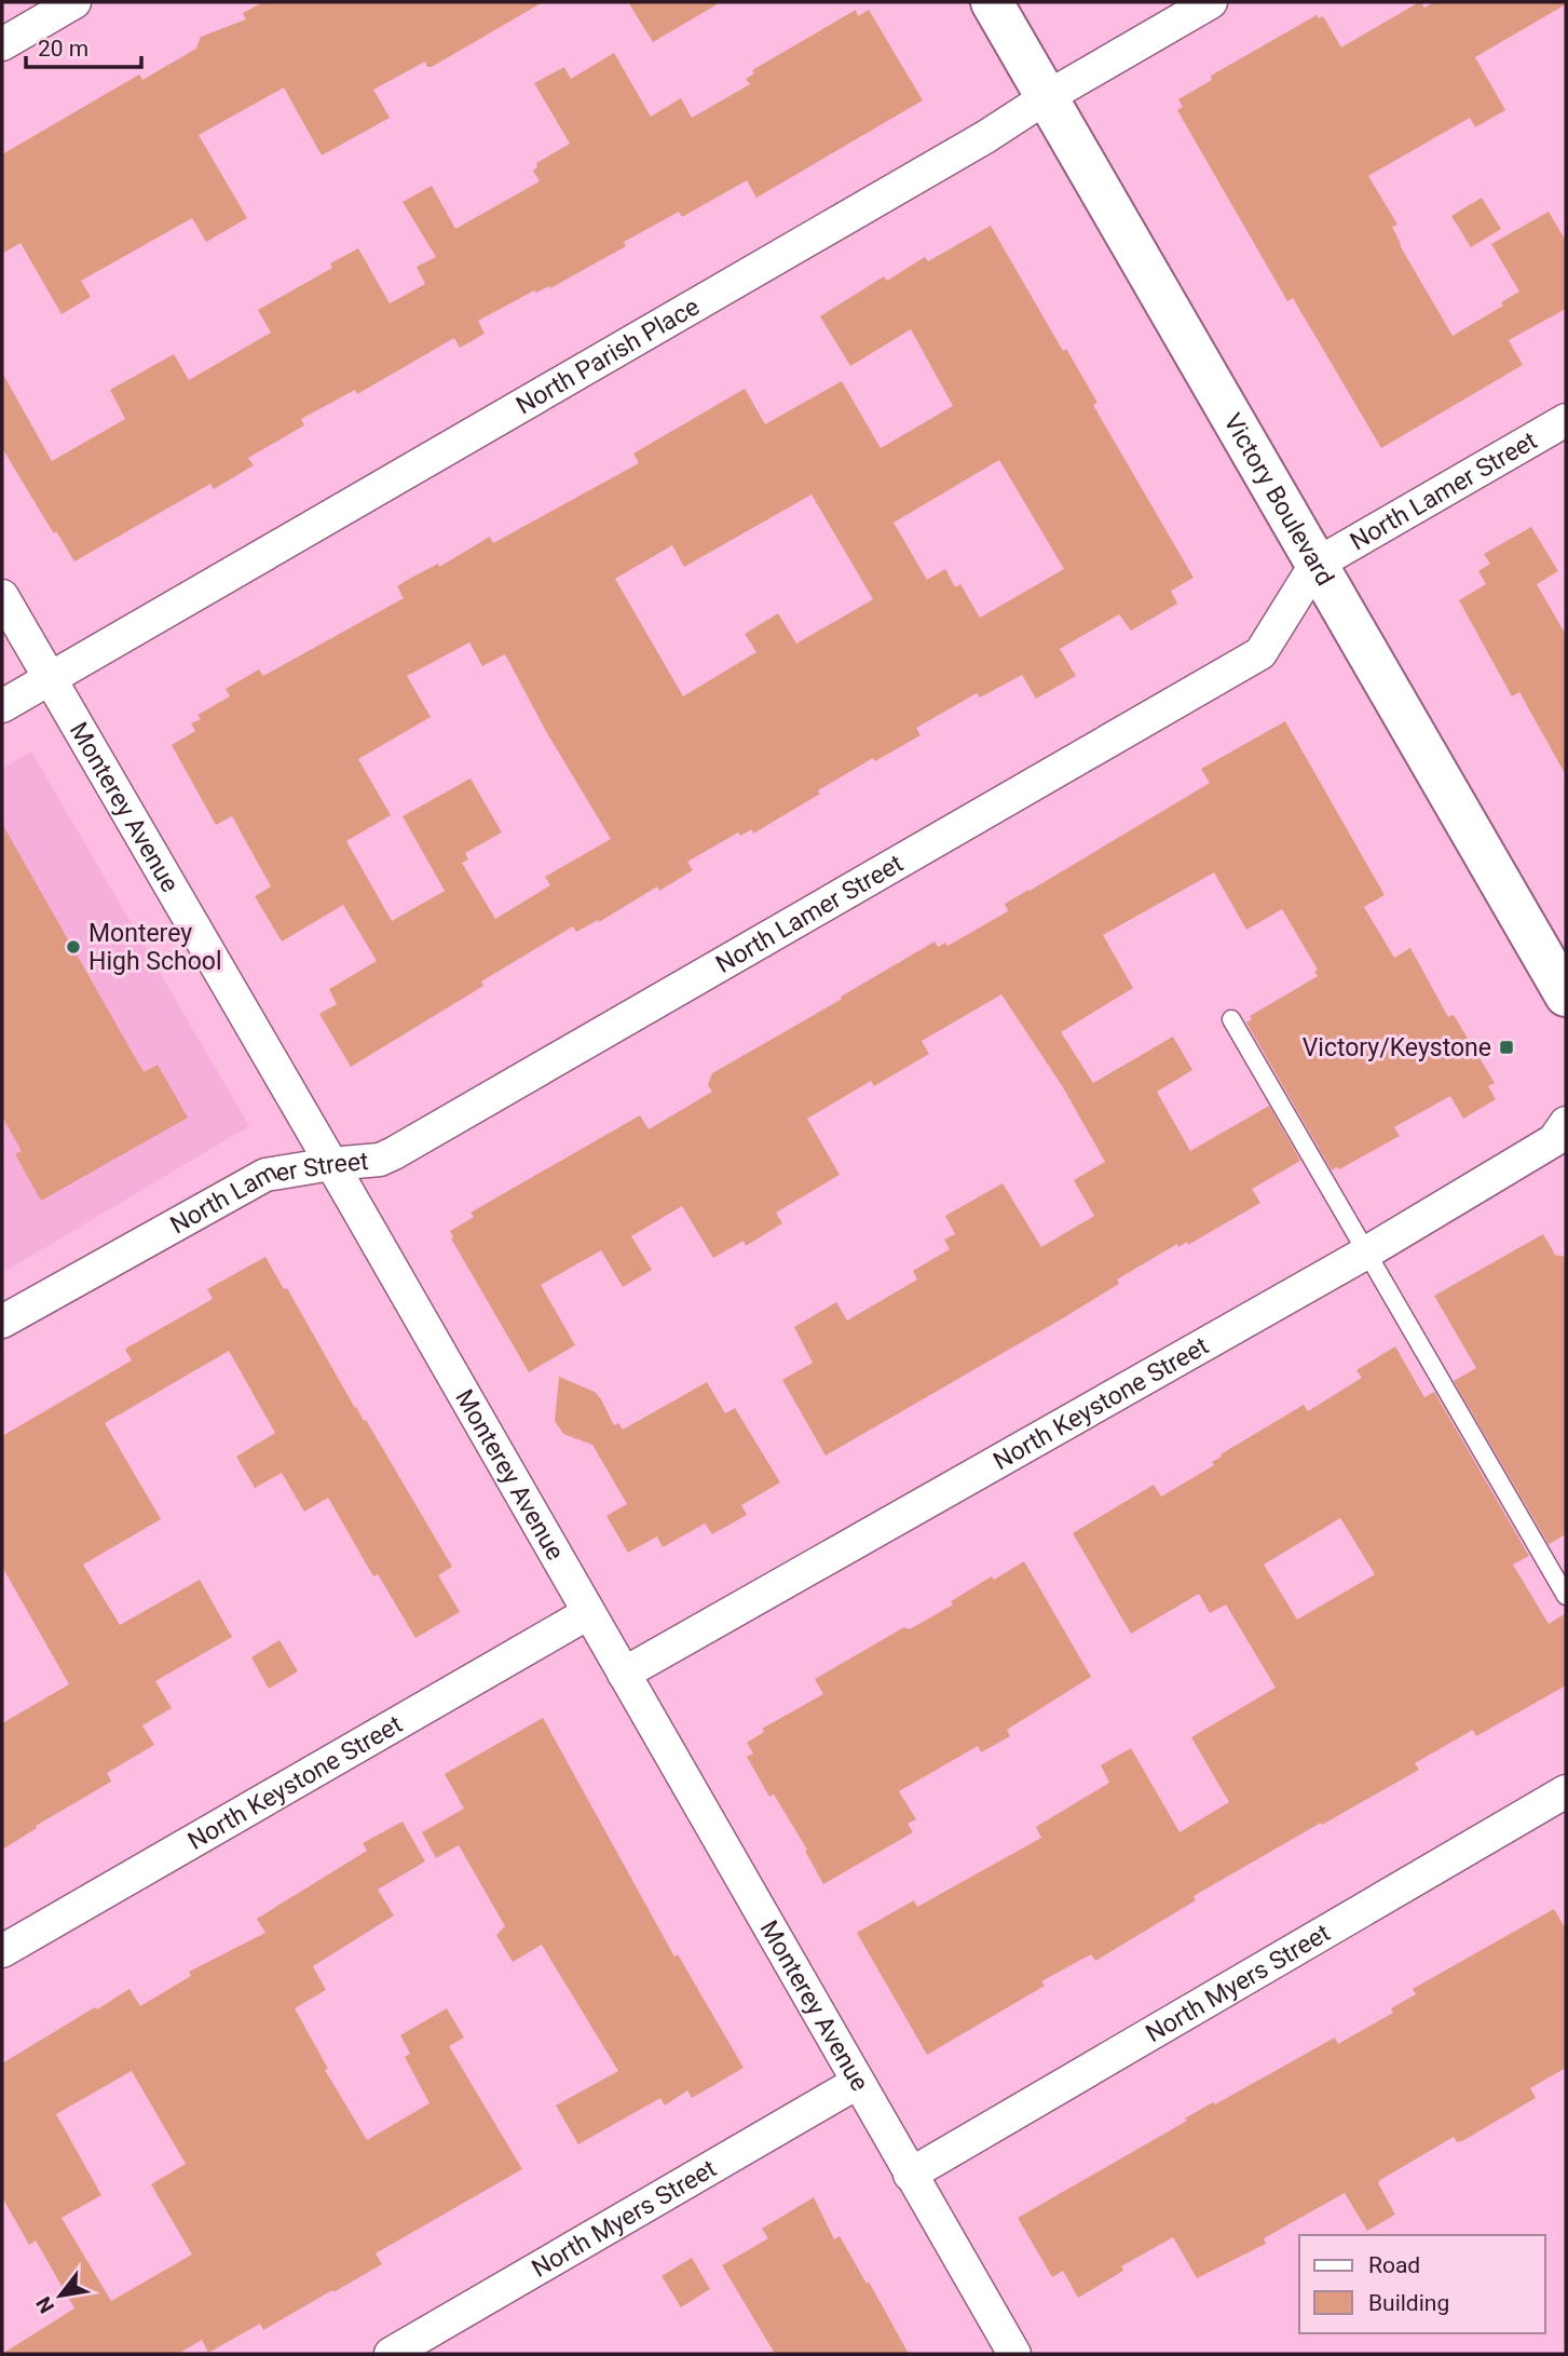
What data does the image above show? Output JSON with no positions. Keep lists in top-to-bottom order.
{
  "streets": {
    "main road": ["Victory Boulevard"],
    "street": [
      "North Parish Place",
      "North Lamer Street",
      "Monterey Avenue",
      "North Keystone Street",
      "North Myers Street"
    ]
  },
  "crossings": [
    ["North Parish Place", "Victory Boulevard"],
    ["North Parish Place", "Monterey Avenue"],
    ["North Lamer Street", "Victory Boulevard"],
    ["North Lamer Street", "Monterey Avenue"],
    ["Monterey Avenue", "North Keystone Street"],
    ["Monterey Avenue", "North Myers Street"]
  ],
  "places": {
    "other": ["Monterey High School"],
    "transit": ["Victory/Keystone"]
  },
  "legend": ["Road", "Building"],
  "scale_bar": "20 m",
  "north": "bottom left"
}
